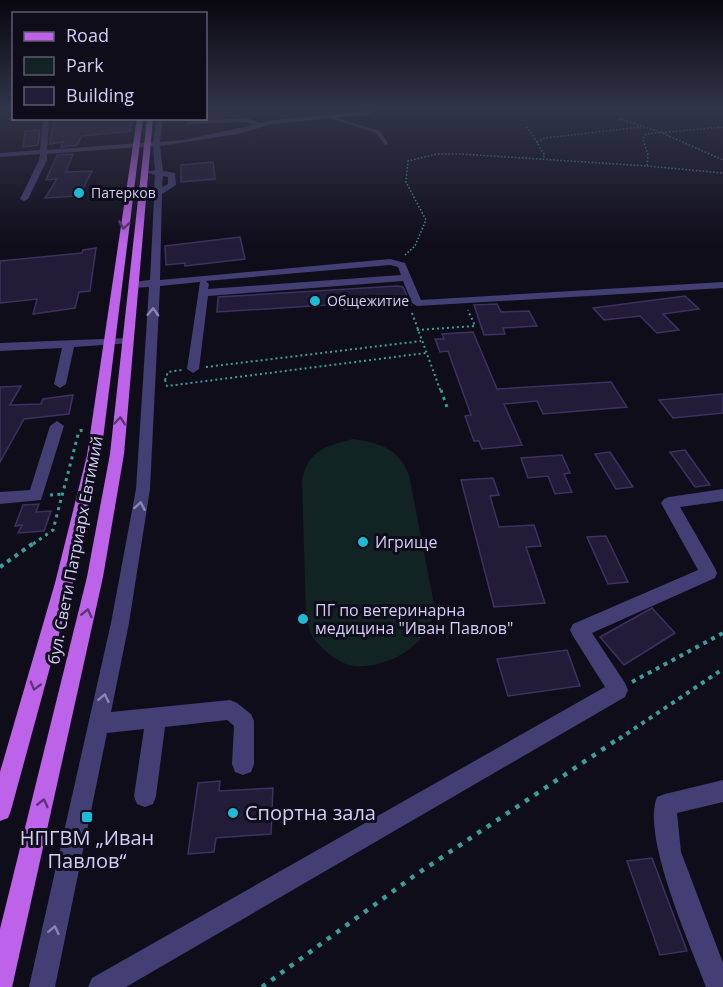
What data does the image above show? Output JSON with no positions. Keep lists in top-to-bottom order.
{
  "streets": {
    "main road": ["бул. Свети Патриарх Евтимий"]
  },
  "places": {
    "other": [
      "Патерков",
      "Общежитие",
      "Игрище",
      "ПГ по ветеринарна медицина \"Иван Павлов\"",
      "Спортна зала"
    ],
    "transit": ["НПГВМ „Иван Павлов“"]
  },
  "legend": ["Road", "Park", "Building"]
}
